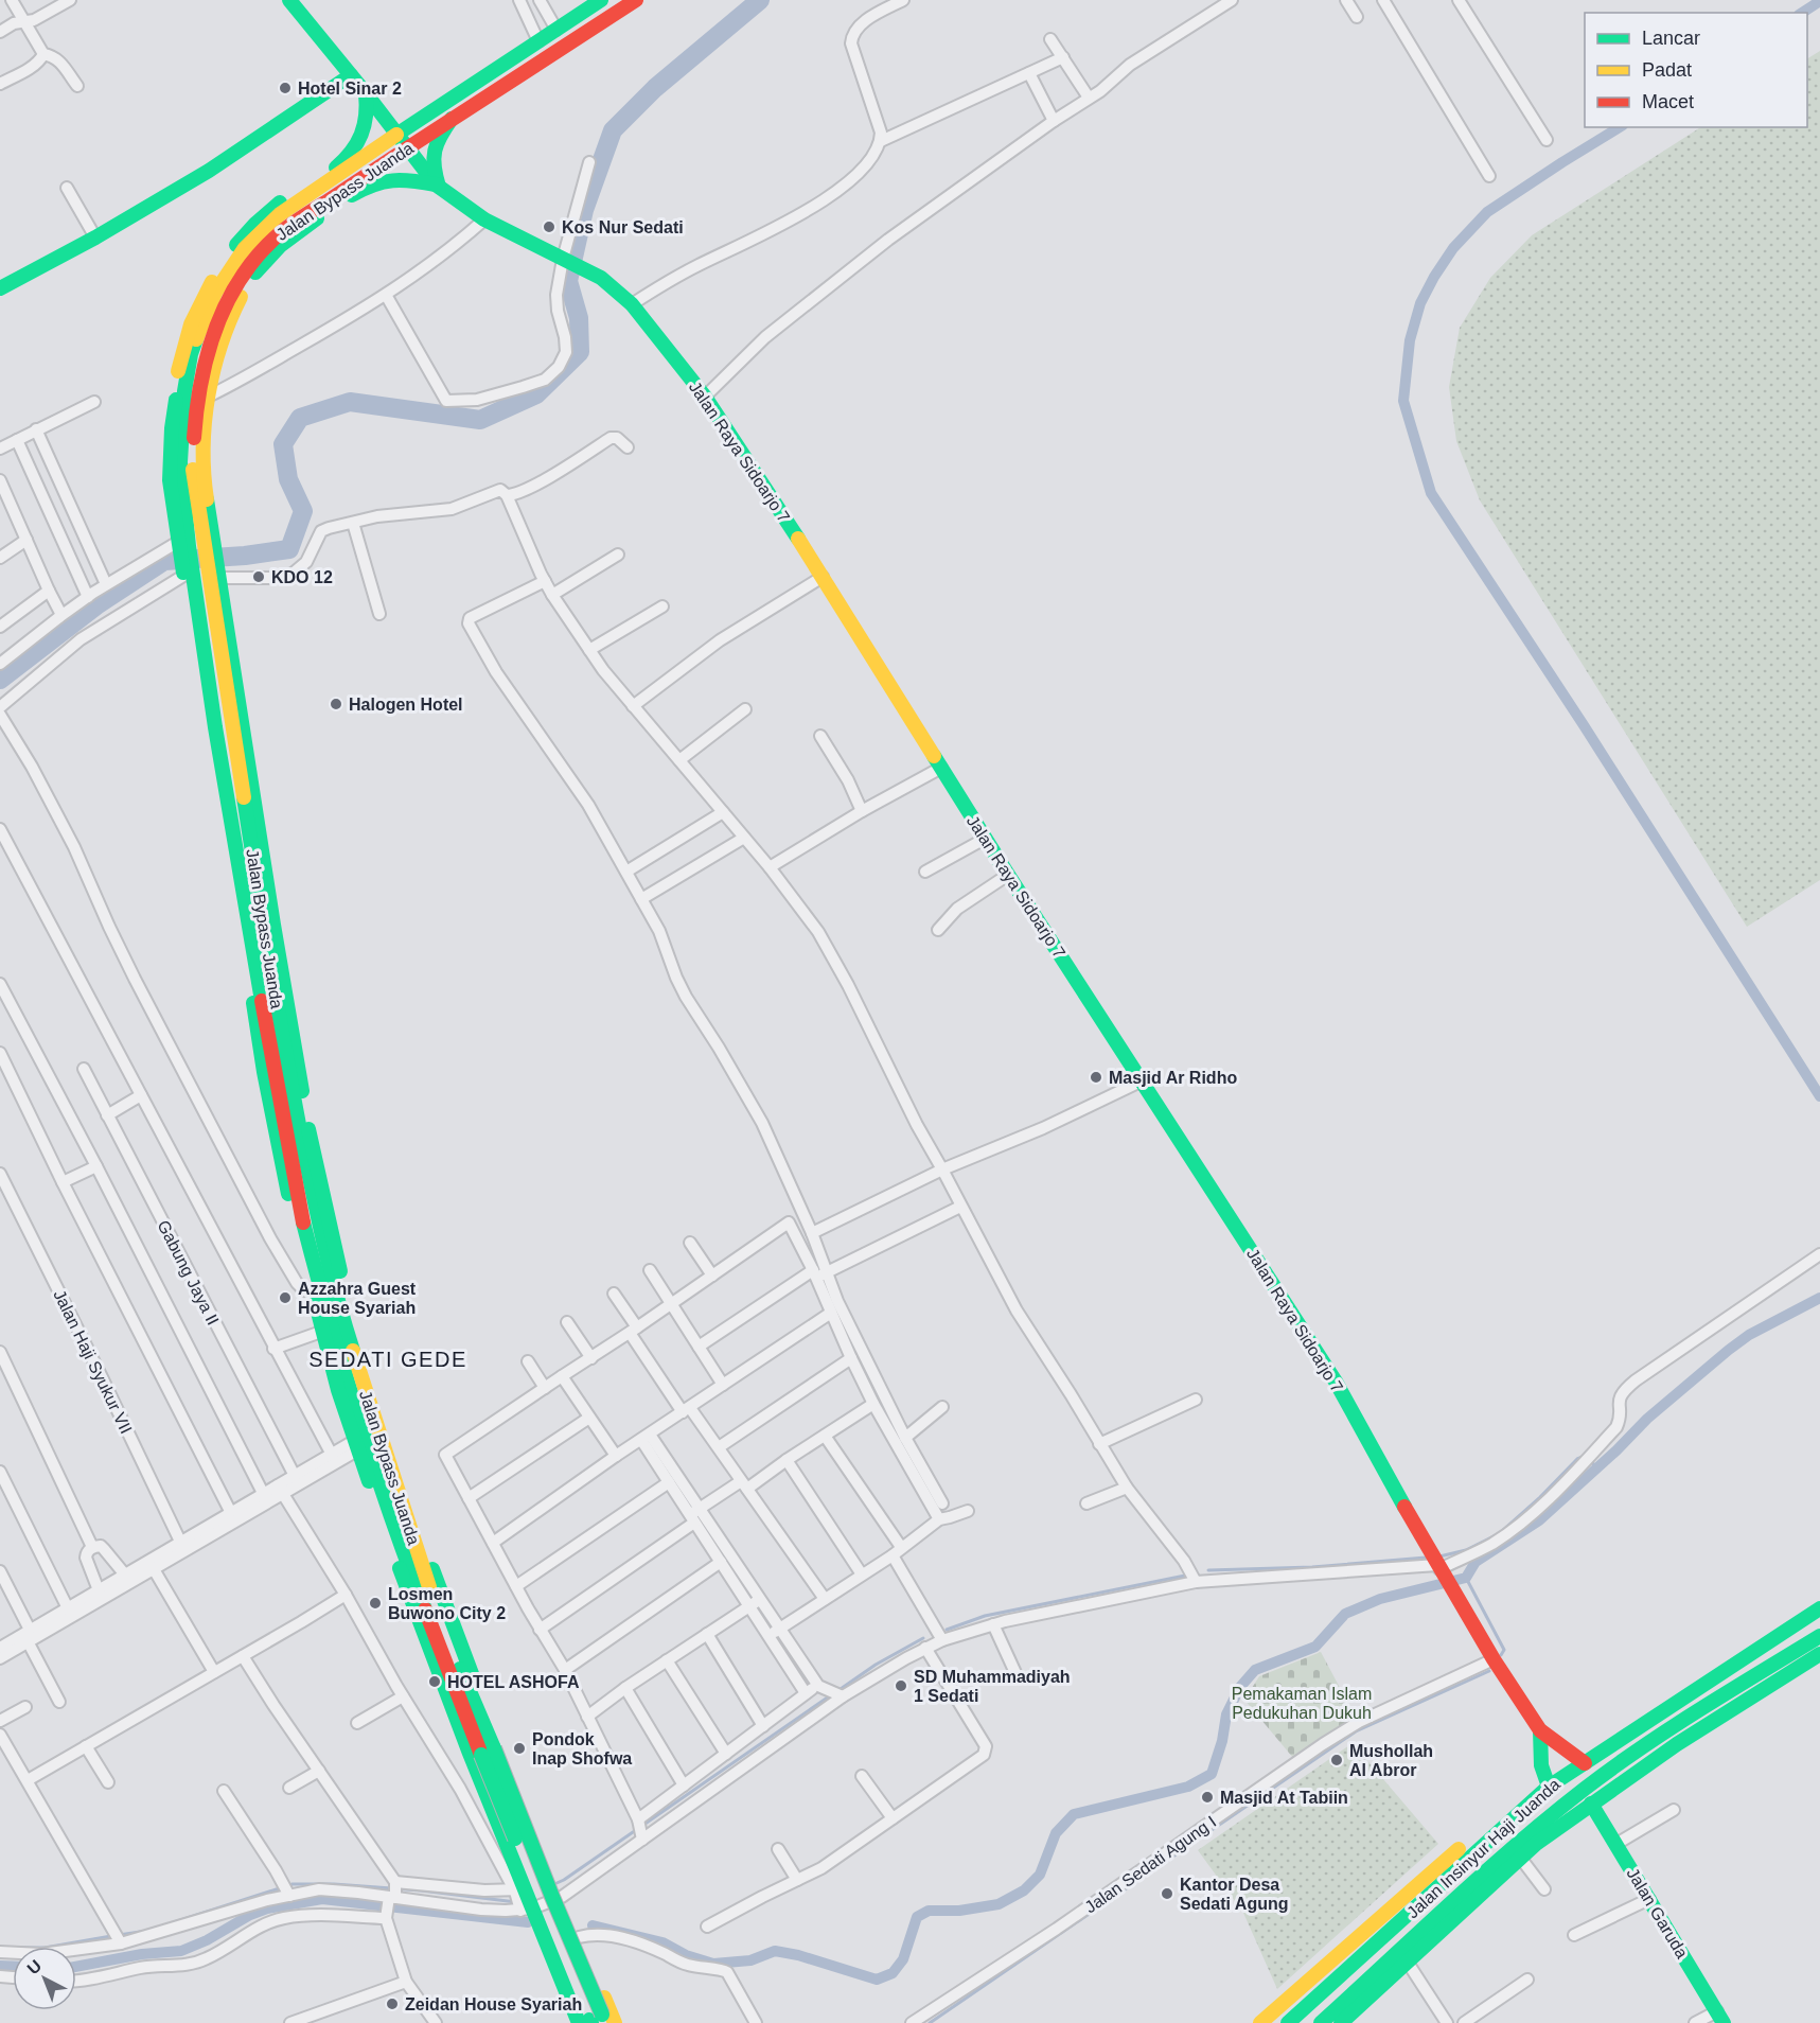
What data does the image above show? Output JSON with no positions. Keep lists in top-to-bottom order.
{
  "streets": {
    "main road": [
      "Jalan Bypass Juanda",
      "Jalan Raya Sidoarjo 7",
      "Jalan Insinyur Haji Juanda",
      "Jalan Garuda"
    ],
    "street": ["Gabung Jaya II", "Jalan Haji Syukur VII", "Jalan Sedati Agung I"]
  },
  "crossings": [
    ["Jalan Bypass Juanda", "Jalan Raya Sidoarjo 7"],
    ["Jalan Raya Sidoarjo 7", "Jalan Insinyur Haji Juanda"],
    ["Jalan Raya Sidoarjo 7", "Jalan Sedati Agung I"],
    ["Jalan Insinyur Haji Juanda", "Jalan Garuda"]
  ],
  "districts": ["SEDATI GEDE"],
  "parks": ["Pemakaman Islam Pedukuhan Dukuh"],
  "places": [
    "Hotel Sinar 2",
    "Kos Nur Sedati",
    "KDO 12",
    "Halogen Hotel",
    "Masjid Ar Ridho",
    "Azzahra Guest House Syariah",
    "Losmen Buwono City 2",
    "HOTEL ASHOFA",
    "SD Muhammadiyah 1 Sedati",
    "Pondok Inap Shofwa",
    "Mushollah Al Abror",
    "Masjid At Tabiin",
    "Kantor Desa Sedati Agung",
    "Zeidan House Syariah"
  ],
  "legend": ["Lancar", "Padat", "Macet"],
  "north": "top left"
}
